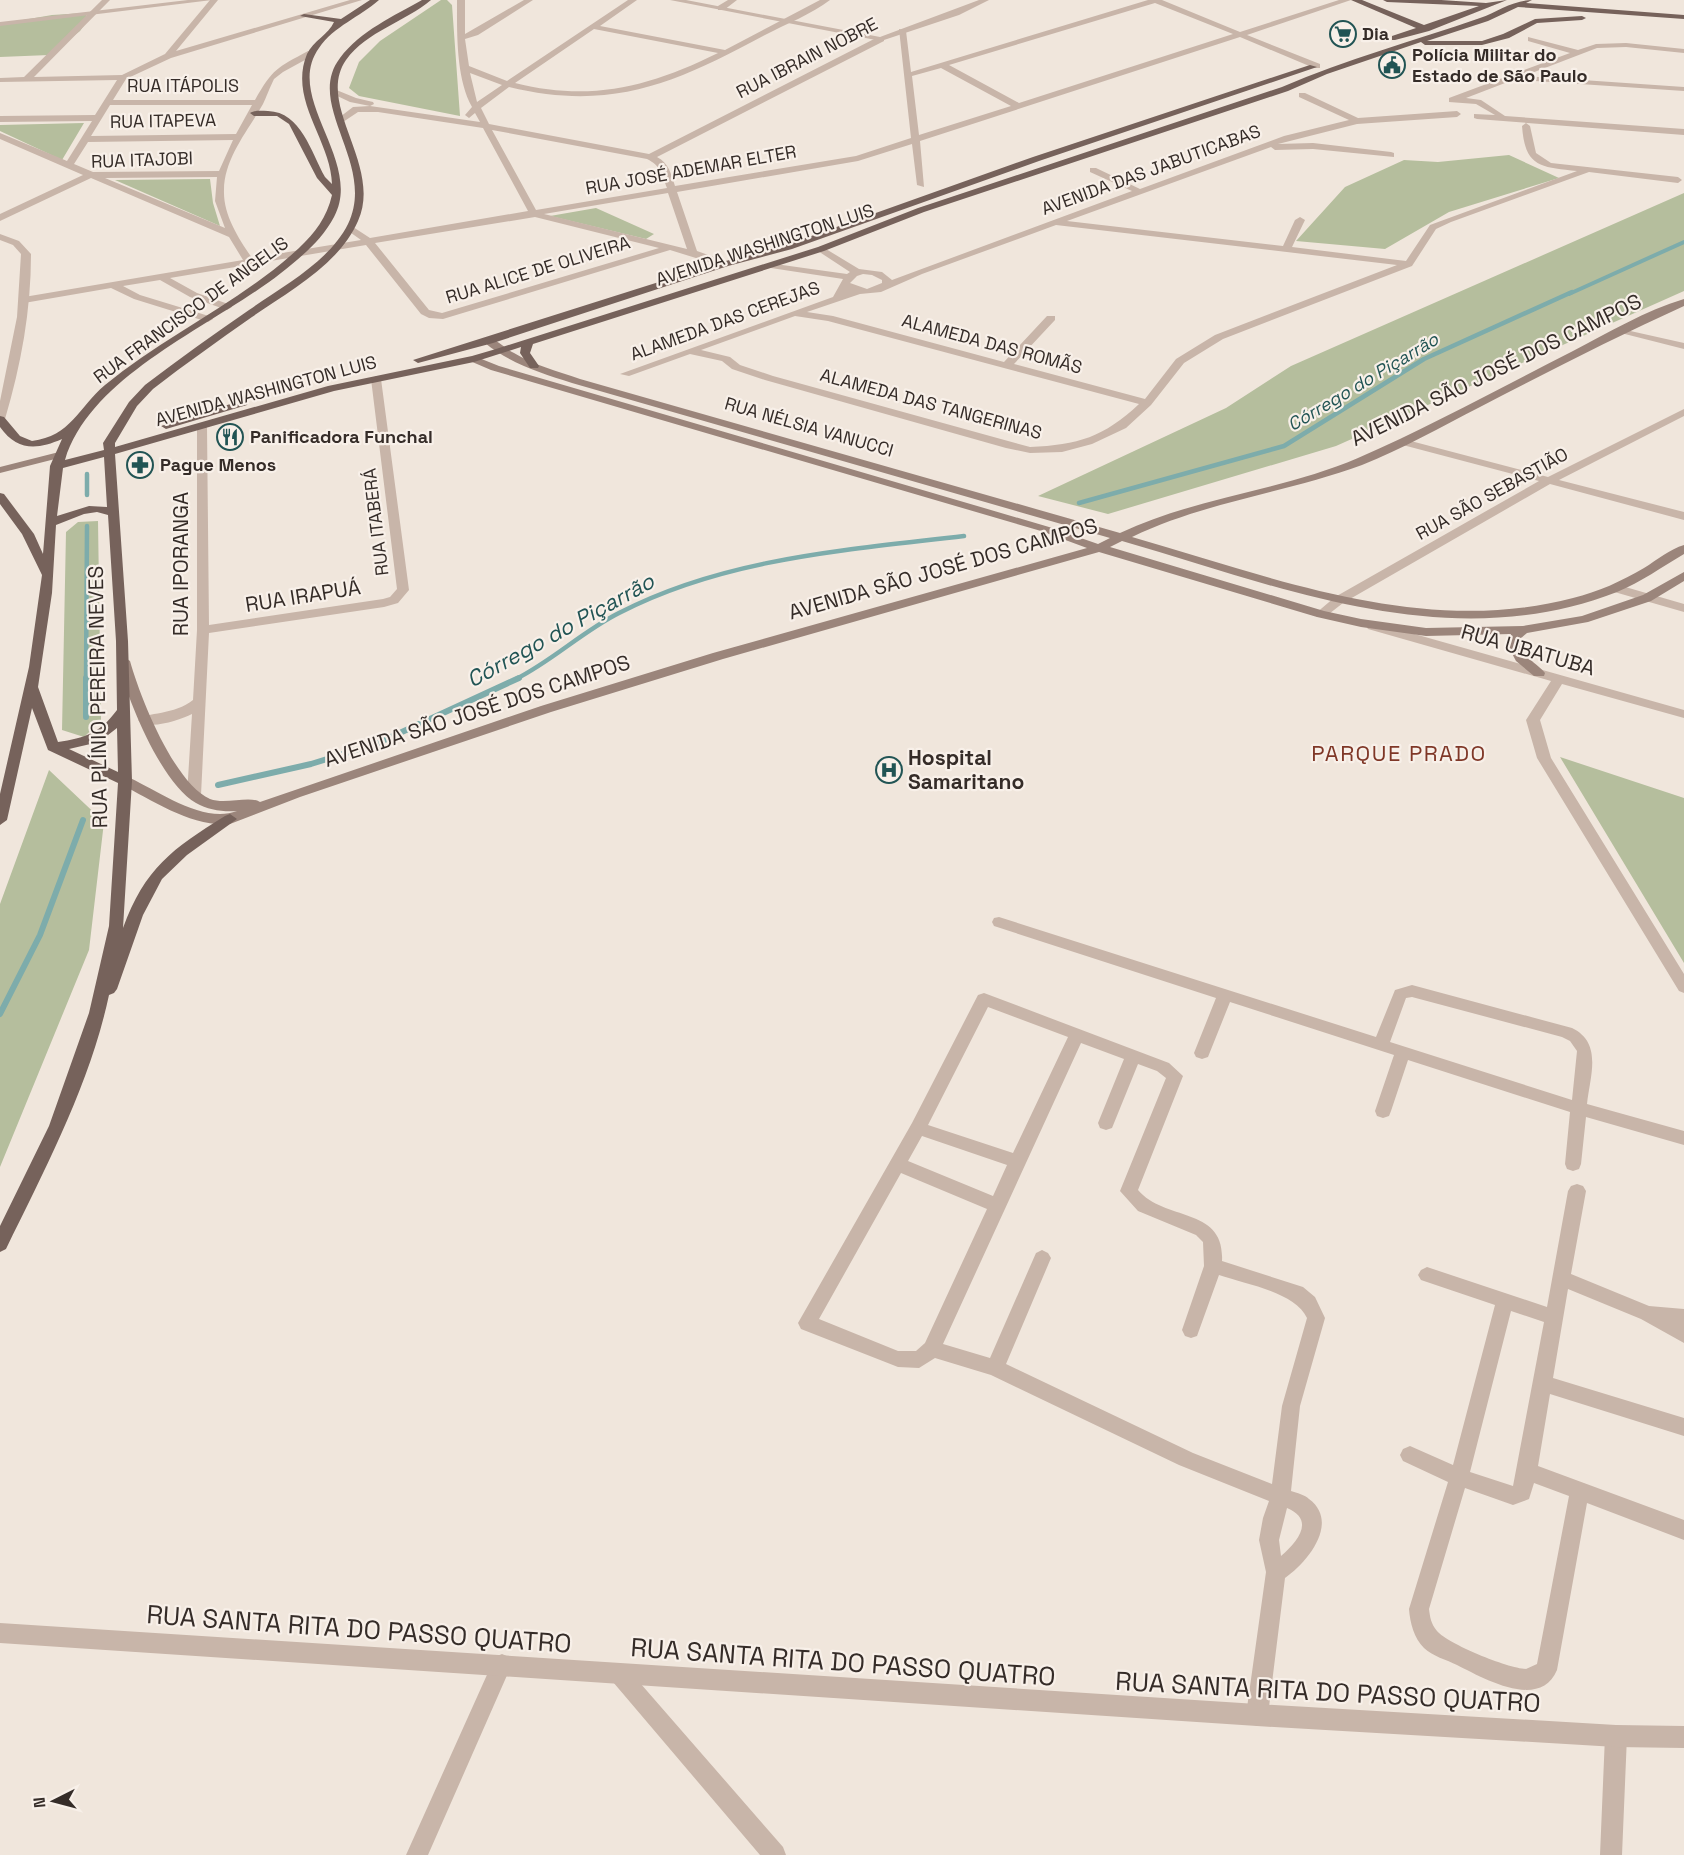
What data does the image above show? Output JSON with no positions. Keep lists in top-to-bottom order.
{
  "streets": {
    "main road": [
      "AVENIDA WASHINGTON LUIS",
      "RUA FRANCISCO DE ANGELIS",
      "AVENIDA SÃO JOSÉ DOS CAMPOS",
      "RUA NÉLSIA VANUCCI",
      "RUA PLÍNIO PEREIRA NEVES"
    ],
    "street": [
      "RUA IBRAIN NOBRE",
      "RUA ITÁPOLIS",
      "RUA ITAPEVA",
      "RUA ITAJOBI",
      "RUA JOSÉ ADEMAR ELTER",
      "AVENIDA DAS JABUTICABAS",
      "RUA ALICE DE OLIVEIRA",
      "ALAMEDA DAS CEREJAS",
      "ALAMEDA DAS ROMÃS",
      "ALAMEDA DAS TANGERINAS",
      "RUA SÃO SEBASTIÃO",
      "RUA ITABERÁ",
      "RUA IPORANGA",
      "RUA IRAPUÁ",
      "RUA UBATUBA",
      "RUA SANTA RITA DO PASSO QUATRO"
    ]
  },
  "crossings": [
    ["RUA ITAPEVA", "RUA ITAJOBI"],
    ["RUA ITAPEVA", "RUA JOSÉ ADEMAR ELTER"],
    ["RUA ITAPEVA", "RUA FRANCISCO DE ANGELIS"],
    ["RUA ITAJOBI", "RUA JOSÉ ADEMAR ELTER"],
    ["RUA ITAJOBI", "RUA FRANCISCO DE ANGELIS"],
    ["RUA JOSÉ ADEMAR ELTER", "RUA ALICE DE OLIVEIRA"],
    ["RUA JOSÉ ADEMAR ELTER", "RUA FRANCISCO DE ANGELIS"],
    ["AVENIDA DAS JABUTICABAS", "ALAMEDA DAS CEREJAS"],
    ["AVENIDA WASHINGTON LUIS", "RUA FRANCISCO DE ANGELIS"],
    ["AVENIDA WASHINGTON LUIS", "RUA NÉLSIA VANUCCI"],
    ["AVENIDA WASHINGTON LUIS", "RUA ITABERÁ"],
    ["AVENIDA WASHINGTON LUIS", "RUA IPORANGA"],
    ["AVENIDA WASHINGTON LUIS", "RUA PLÍNIO PEREIRA NEVES"],
    ["ALAMEDA DAS CEREJAS", "ALAMEDA DAS ROMÃS"],
    ["ALAMEDA DAS CEREJAS", "ALAMEDA DAS TANGERINAS"],
    ["ALAMEDA DAS ROMÃS", "ALAMEDA DAS TANGERINAS"],
    ["AVENIDA SÃO JOSÉ DOS CAMPOS", "RUA NÉLSIA VANUCCI"],
    ["AVENIDA SÃO JOSÉ DOS CAMPOS", "RUA IPORANGA"],
    ["AVENIDA SÃO JOSÉ DOS CAMPOS", "RUA PLÍNIO PEREIRA NEVES"],
    ["RUA NÉLSIA VANUCCI", "RUA SÃO SEBASTIÃO"],
    ["RUA NÉLSIA VANUCCI", "RUA UBATUBA"],
    ["RUA ITABERÁ", "RUA IRAPUÁ"],
    ["RUA IPORANGA", "RUA IRAPUÁ"]
  ],
  "districts": ["PARQUE PRADO"],
  "water": ["Córrego do Piçarrão"],
  "places": {
    "supermarket": ["Dia"],
    "public building": ["Polícia Militar do Estado de São Paulo"],
    "restaurant": ["Panificadora Funchal"],
    "pharmacy": ["Pague Menos"],
    "hospital": ["Hospital Samaritano"]
  },
  "north": "left"
}
